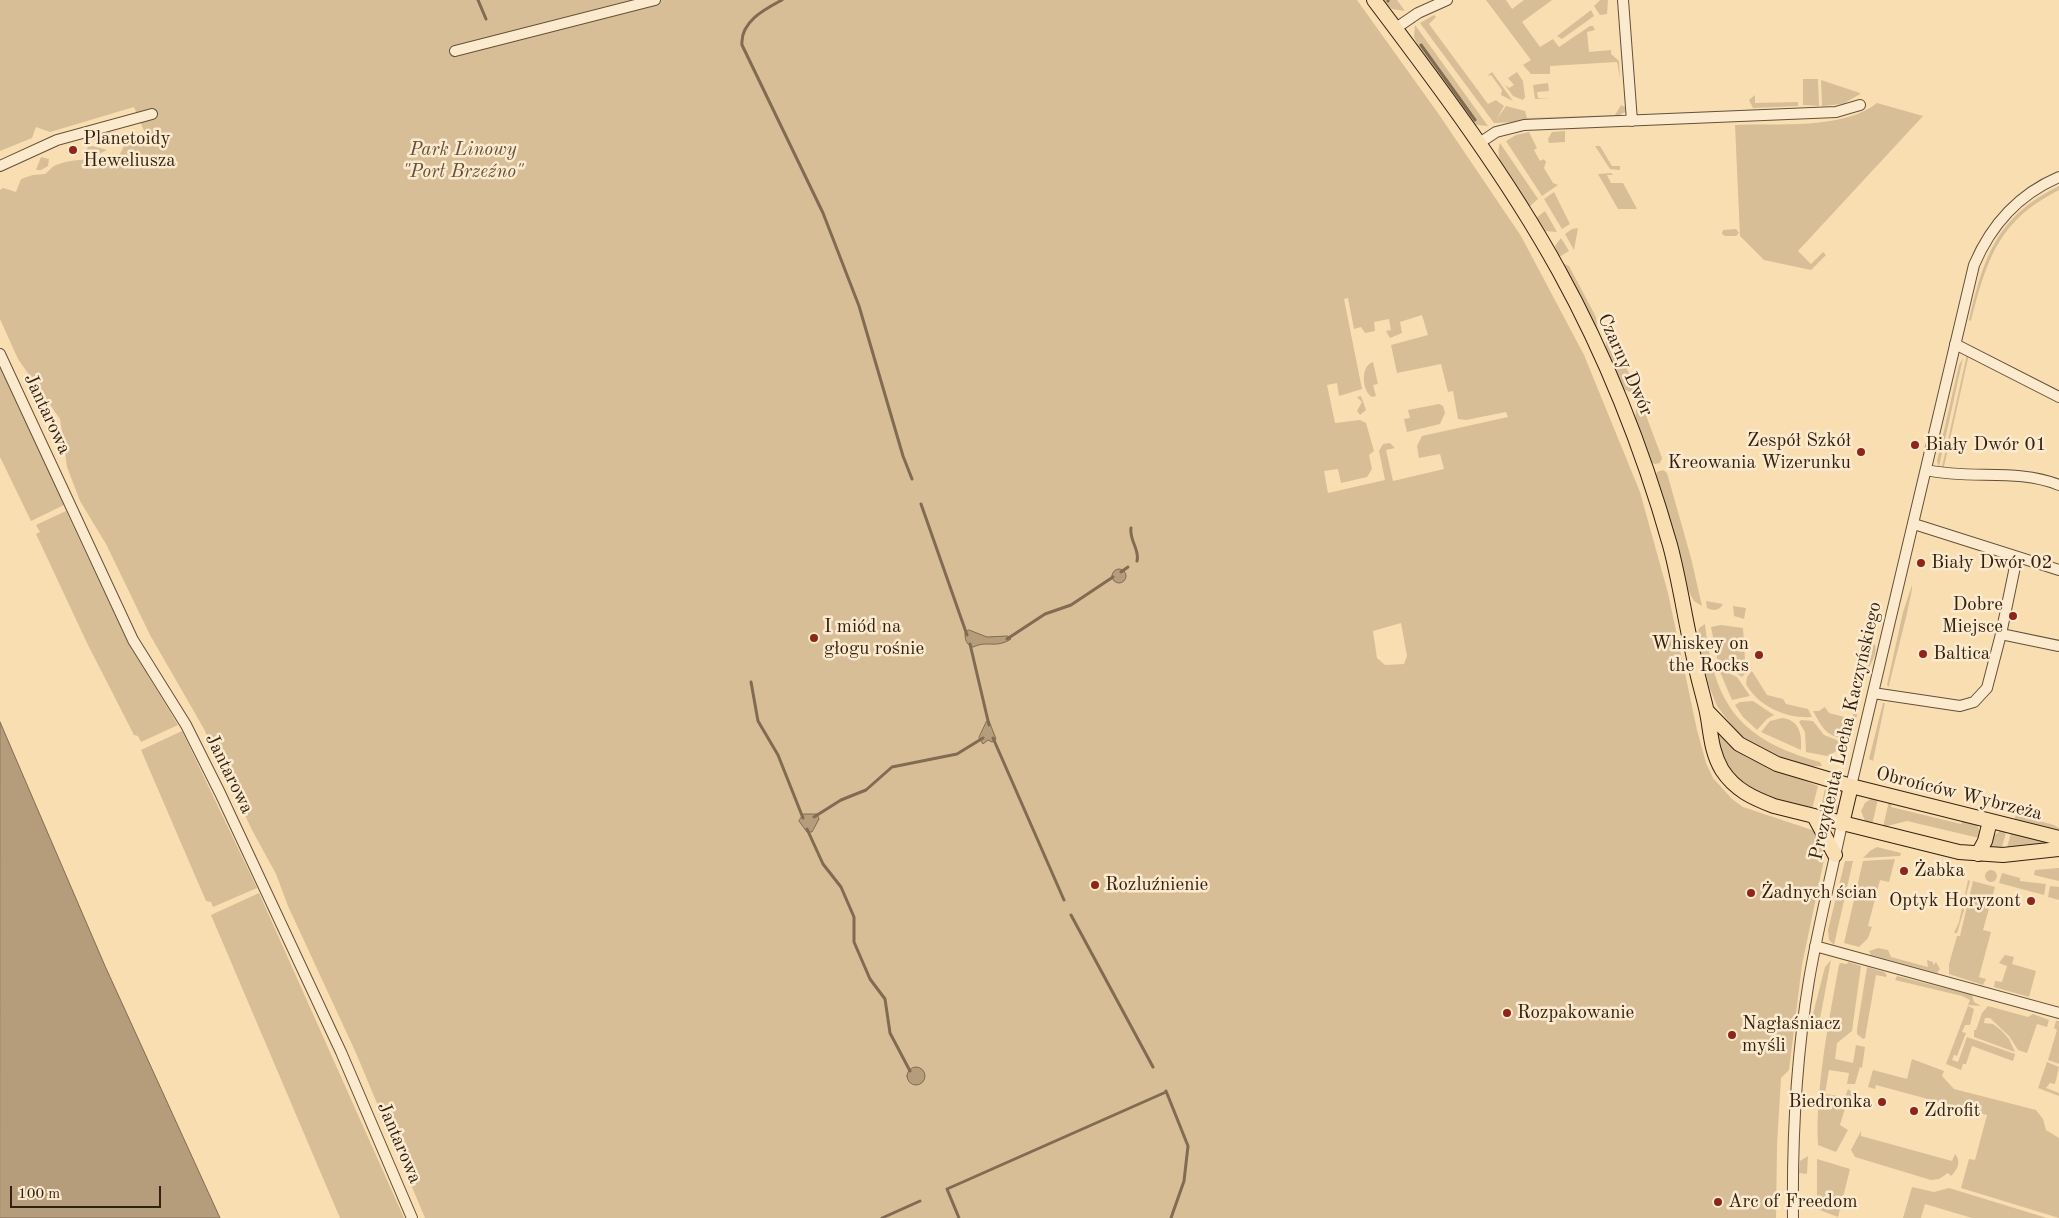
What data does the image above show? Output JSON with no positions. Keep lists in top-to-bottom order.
{
  "streets": {
    "main road": ["Czarny Dwór", "Prezydenta Lecha Kaczyńskiego", "Obrońców Wybrzeża"],
    "street": ["Jantarowa"]
  },
  "crossings": [
    ["Czarny Dwór", "Prezydenta Lecha Kaczyńskiego"],
    ["Czarny Dwór", "Obrońców Wybrzeża"],
    ["Prezydenta Lecha Kaczyńskiego", "Obrońców Wybrzeża"]
  ],
  "parks": ["Park Linowy \"Port Brzeźno\""],
  "places": [
    "Planetoidy Heweliusza",
    "Biały Dwór 01",
    "Zespół Szkół Kreowania Wizerunku",
    "Biały Dwór 02",
    "Dobre Miejsce",
    "I miód na głogu rośnie",
    "Baltica",
    "Whiskey on the Rocks",
    "Żabka",
    "Rozluźnienie",
    "Żadnych ścian",
    "Optyk Horyzont",
    "Rozpakowanie",
    "Nagłaśniacz myśli",
    "Biedronka",
    "Zdrofit",
    "Arc of Freedom"
  ],
  "scale_bar": "100 m"
}
